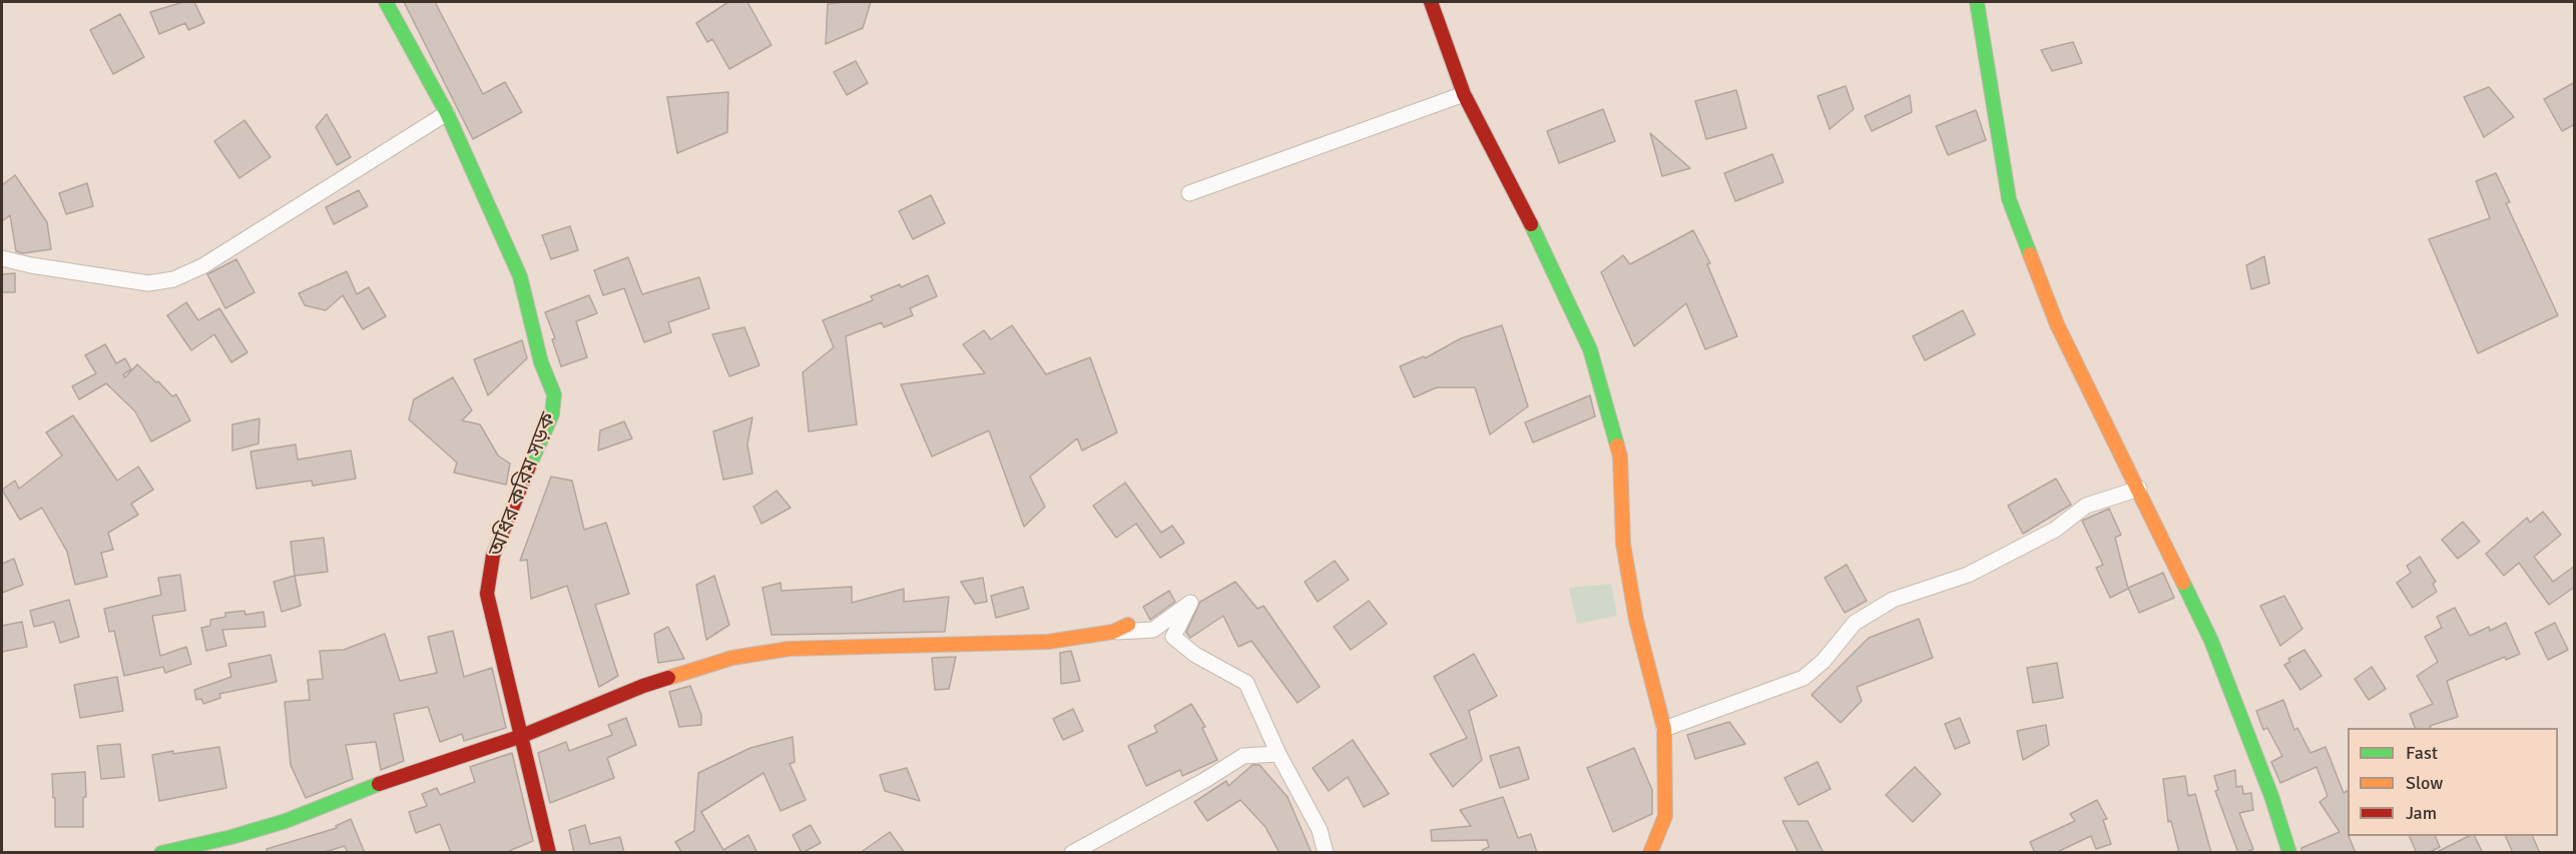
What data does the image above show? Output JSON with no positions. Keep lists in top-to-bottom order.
{
  "streets": {
    "street": ["অধির করিম সড়ক"]
  },
  "legend": ["Fast", "Slow", "Jam"]
}
